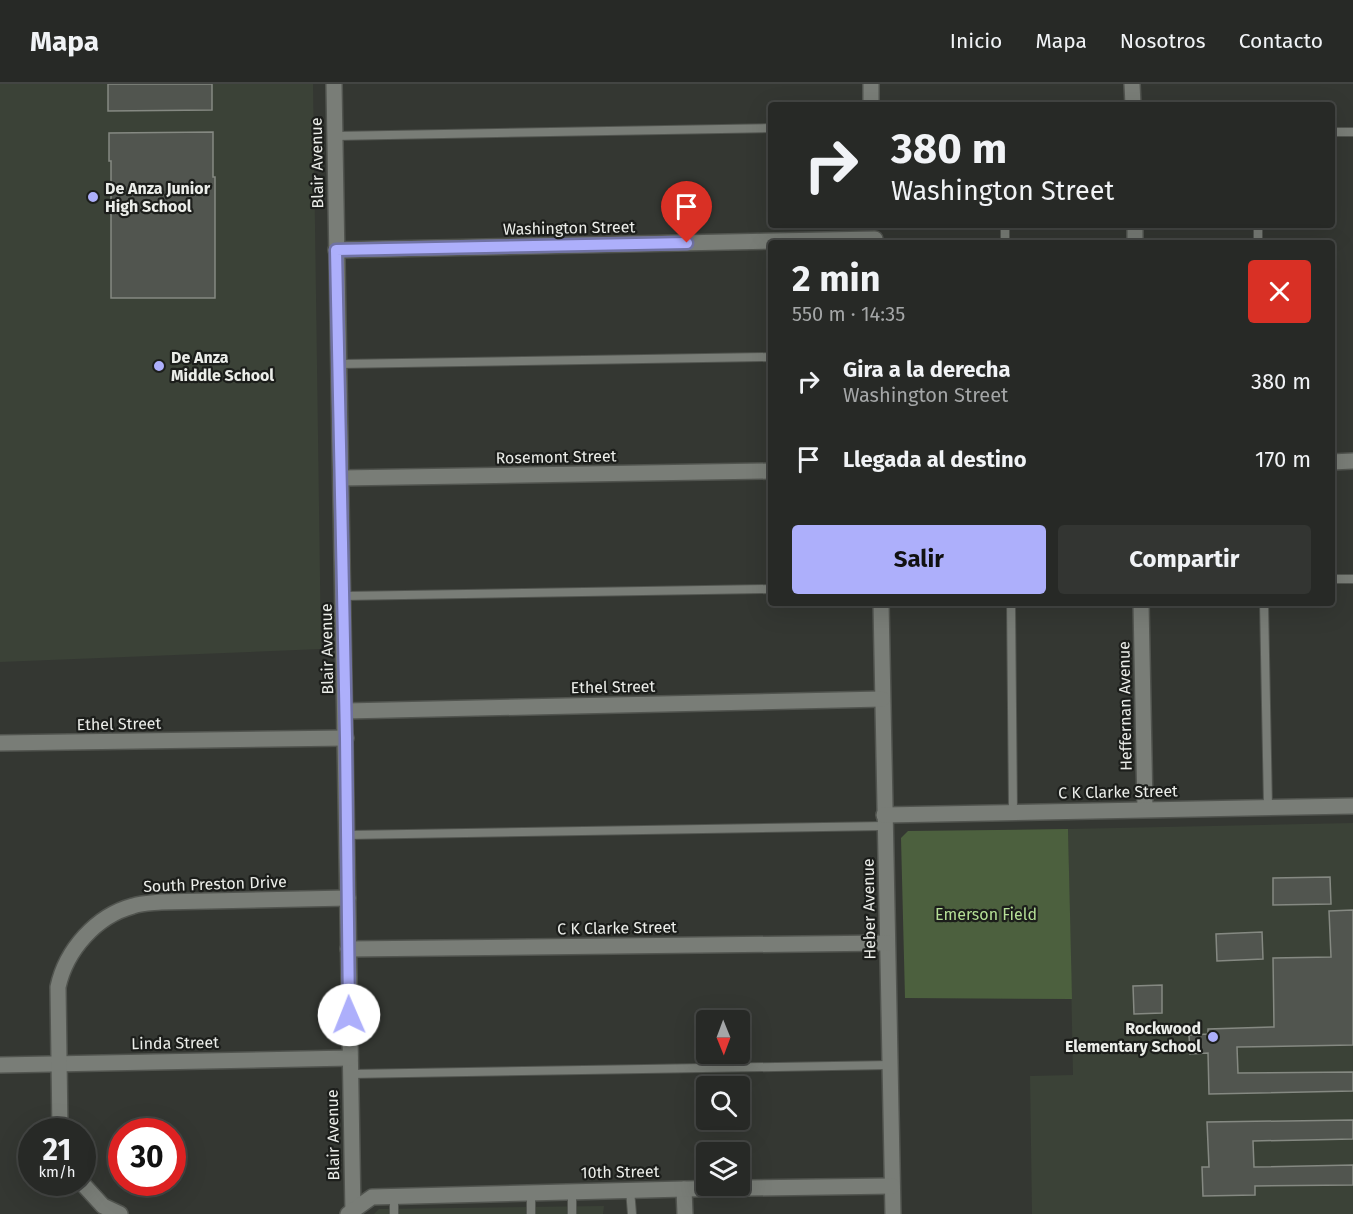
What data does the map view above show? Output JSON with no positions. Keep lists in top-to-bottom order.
{
  "streets": {
    "street": [
      "Blair Avenue",
      "Washington Street",
      "Rosemont Street",
      "Ethel Street",
      "Heffernan Avenue",
      "C K Clarke Street",
      "South Preston Drive",
      "Heber Avenue",
      "Linda Street",
      "10th Street"
    ]
  },
  "crossings": [
    ["Blair Avenue", "Washington Street"],
    ["Blair Avenue", "Rosemont Street"],
    ["Blair Avenue", "Ethel Street"],
    ["Blair Avenue", "C K Clarke Street"],
    ["Blair Avenue", "South Preston Drive"],
    ["Blair Avenue", "Linda Street"],
    ["Blair Avenue", "10th Street"],
    ["Ethel Street", "Heber Avenue"],
    ["Heffernan Avenue", "C K Clarke Street"],
    ["C K Clarke Street", "Heber Avenue"],
    ["South Preston Drive", "Linda Street"],
    ["Heber Avenue", "10th Street"]
  ],
  "parks": ["Emerson Field"],
  "places": ["De Anza Junior High School", "De Anza Middle School", "Rockwood Elementary School"],
  "north": "bottom",
  "page": {
    "header": "Mapa",
    "nav": [
      "Inicio",
      "Mapa",
      "Nosotros",
      "Contacto"
    ],
    "turn": ["380 m", "Washington Street"],
    "heading": ["2 min", "550 m · 14:35"],
    "list": [
      {
        "name": "Gira a la derecha",
        "note": "Washington Street",
        "value": "380 m"
      },
      {
        "name": "Llegada al destino",
        "value": "170 m"
      }
    ],
    "buttons": ["Salir", "Compartir"],
    "speed": "21 km/h",
    "limit": "30"
  }
}
